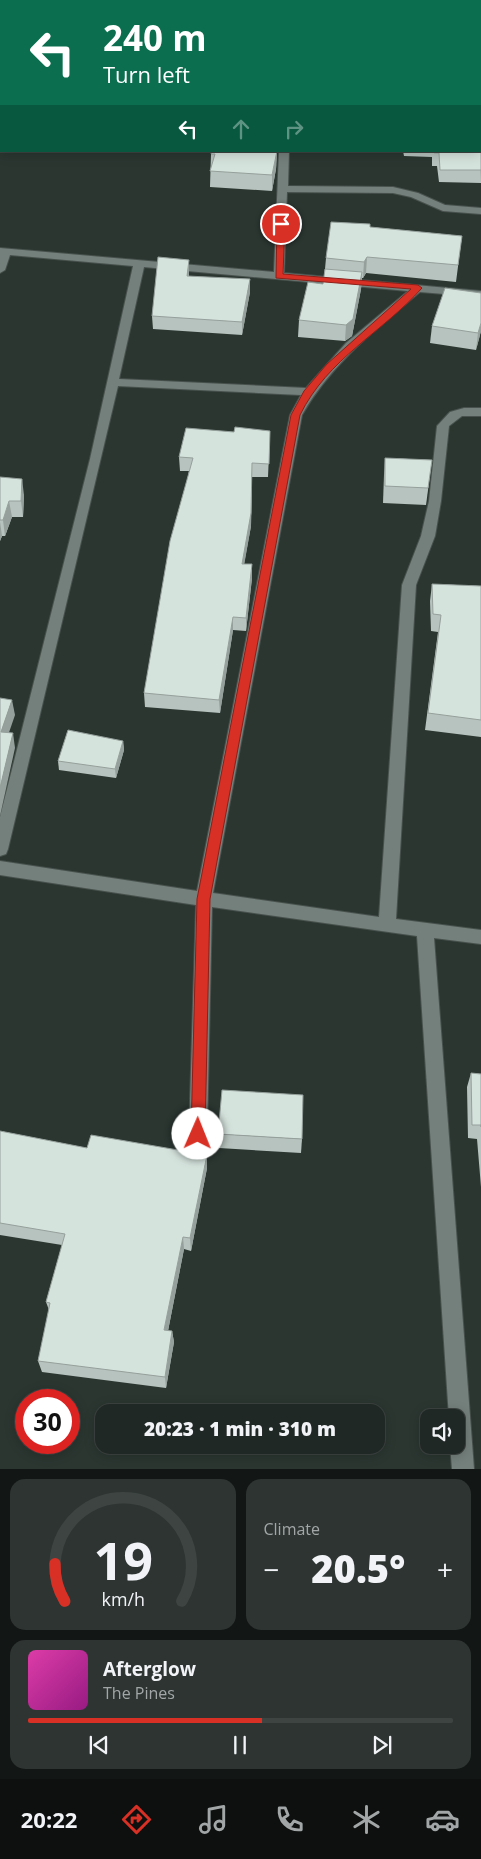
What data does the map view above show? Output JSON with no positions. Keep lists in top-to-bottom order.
{
  "page": {
    "turn": ["240 m", "Turn left"],
    "limit": "30",
    "trip": "20:23 · 1 min · 310 m",
    "tile": "Climate",
    "heat": ["−", "20.5°", "+"],
    "song": ["Afterglow", "The Pines"],
    "tabs": "20:22",
    "gauge": ["19", "km/h"]
  }
}
